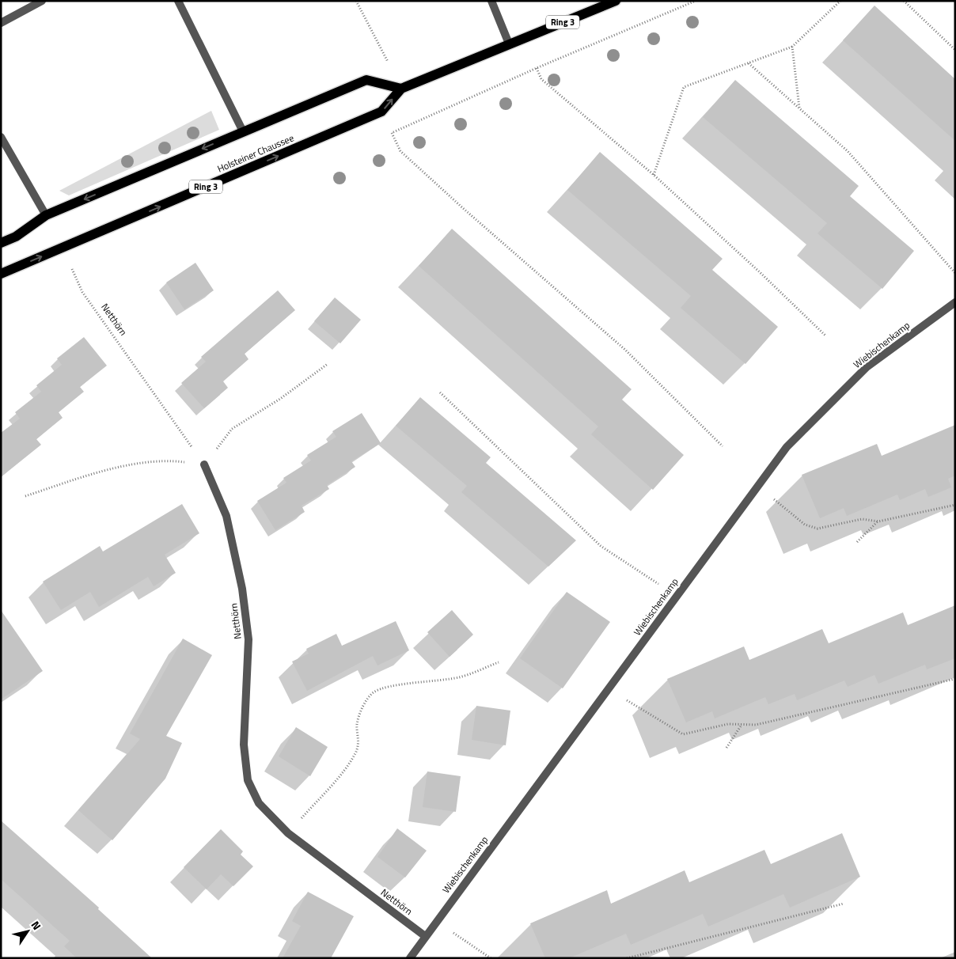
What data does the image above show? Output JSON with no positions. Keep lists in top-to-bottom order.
{
  "streets": {
    "main road": ["Ring 3", "Holsteiner Chaussee"],
    "street": ["Netthörn", "Wiebischenkamp"]
  },
  "crossings": [
    ["Netthörn", "Wiebischenkamp"]
  ],
  "north": "top right"
}
